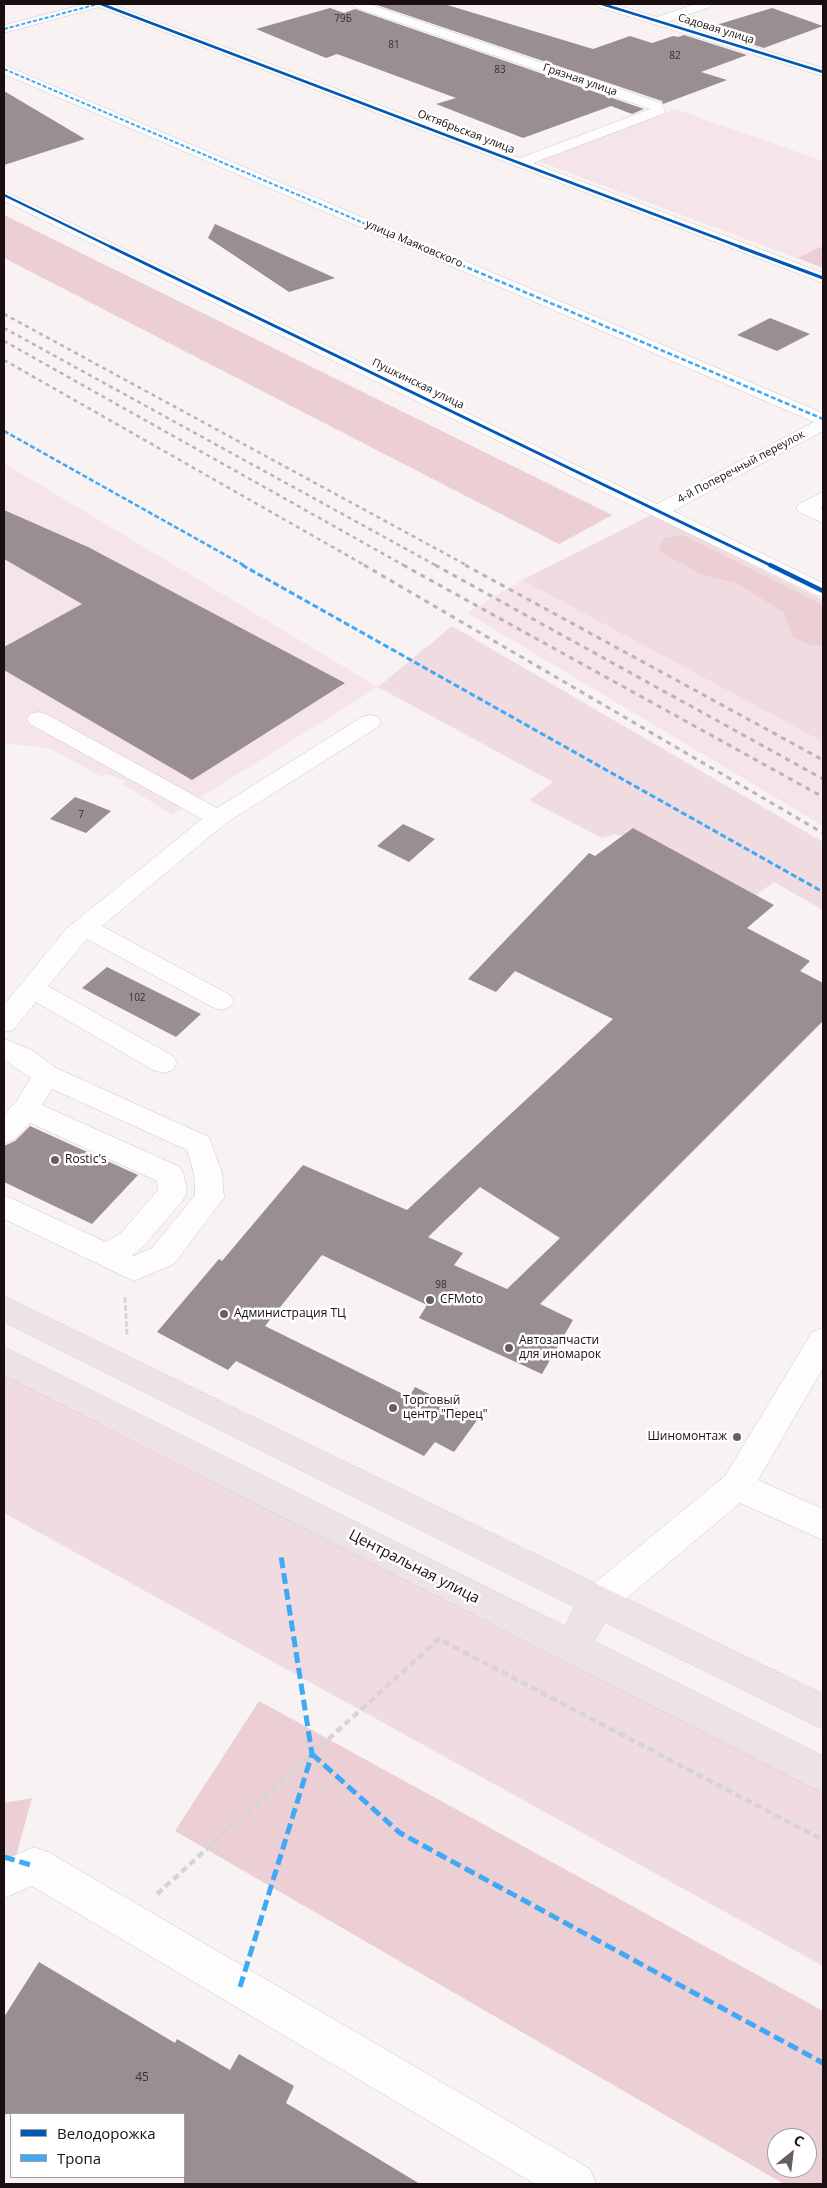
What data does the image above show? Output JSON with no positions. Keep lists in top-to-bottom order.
{
  "streets": {
    "main road": ["Центральная улица"],
    "street": [
      "Садовая улица",
      "Грязная улица",
      "Октябрьская улица",
      "улица Маяковского",
      "Пушкинская улица",
      "4-й Поперечный переулок"
    ]
  },
  "crossings": [
    ["Грязная улица", "Октябрьская улица"],
    ["Пушкинская улица", "4-й Поперечный переулок"]
  ],
  "places": [
    "Rostic's",
    "CFMoto",
    "Администрация ТЦ",
    "Автозапчасти для иномарок",
    "Торговый центр \"Перец\"",
    "Шиномонтаж"
  ],
  "house_numbers": [
    "79Б",
    "81",
    "82",
    "83",
    "7",
    "102",
    "98",
    "45"
  ],
  "legend": ["Велодорожка", "Тропа"],
  "north": "top right"
}
